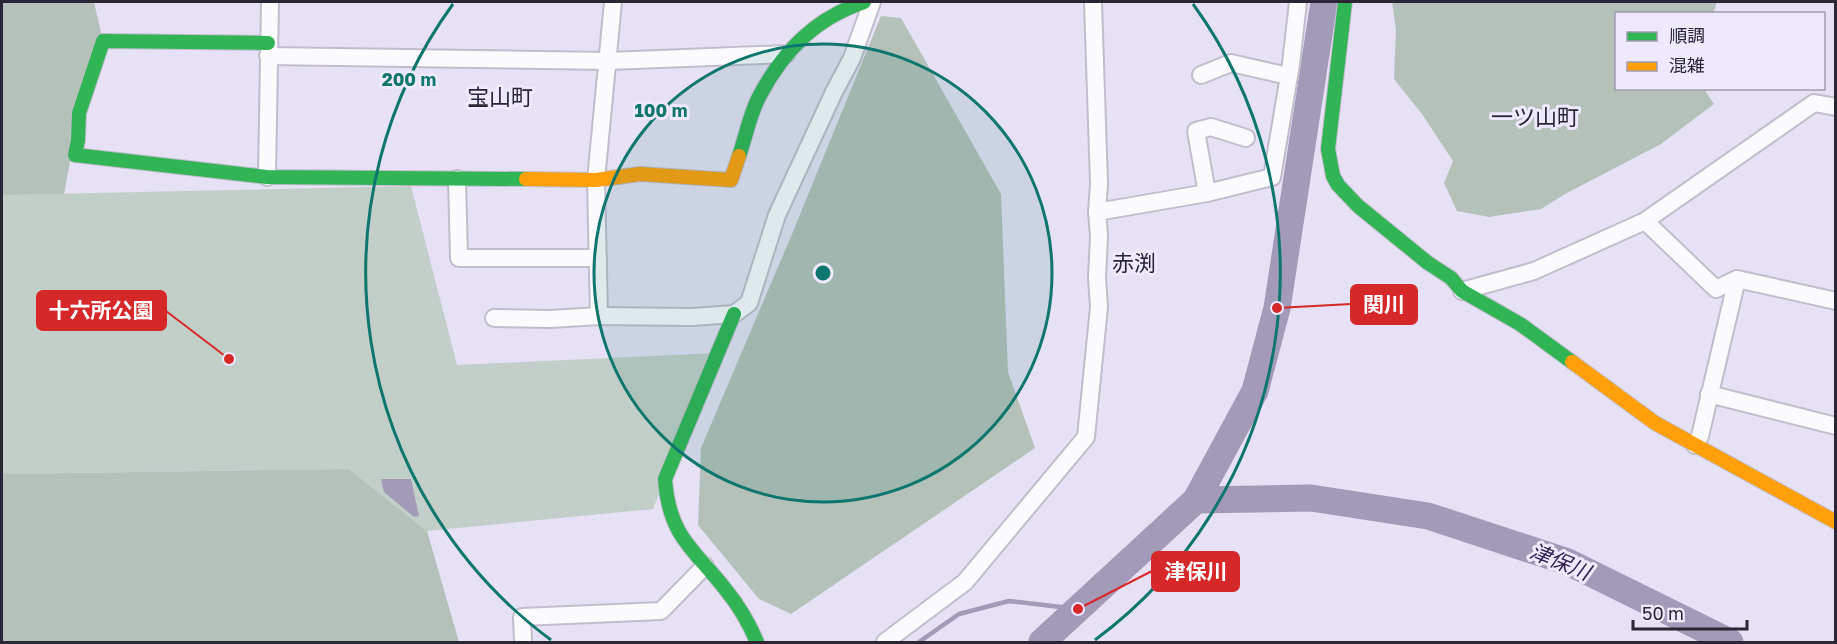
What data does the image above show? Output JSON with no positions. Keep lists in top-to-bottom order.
{
  "districts": ["宝山町", "一ツ山町", "赤渕"],
  "water": ["津保川"],
  "places": ["関川", "十六所公園", "津保川"],
  "legend": ["順調", "混雑"],
  "scale_bar": "50 m",
  "rings": ["200 m", "100 m"]
}
